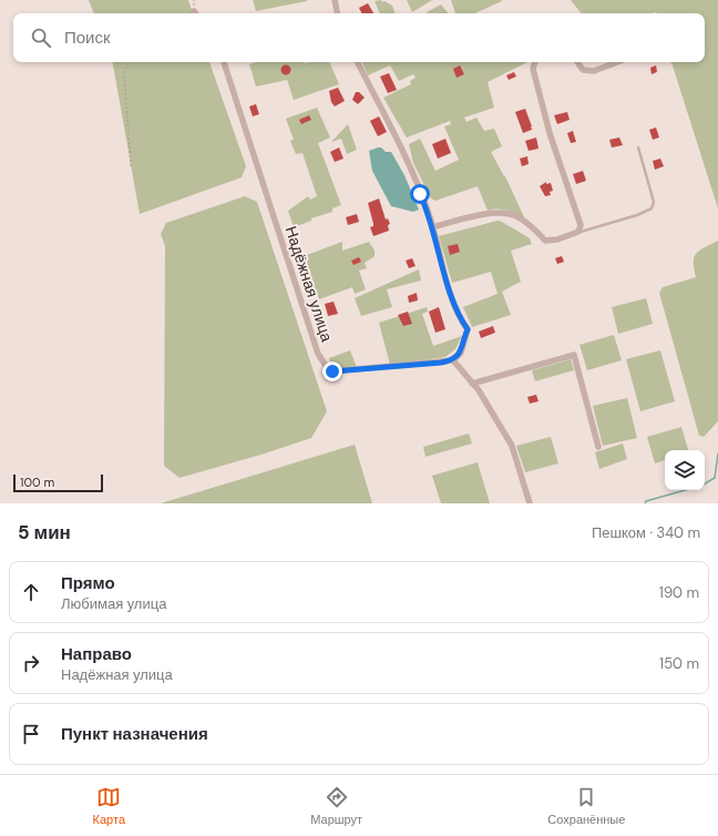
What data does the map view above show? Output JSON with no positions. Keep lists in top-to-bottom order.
{
  "streets": {
    "street": ["Надёжная улица"]
  },
  "scale_bar": "100 m",
  "page": {
    "search": "Поиск",
    "scale": "100 m",
    "heading": ["5 мин", "Пешком · 340 m"],
    "list": [
      ["Прямо", "Любимая улица", "190 m"],
      ["Направо", "Надёжная улица", "150 m"],
      "Пункт назначения"
    ],
    "nav": ["Карта", "Маршрут", "Сохранённые"]
  }
}
